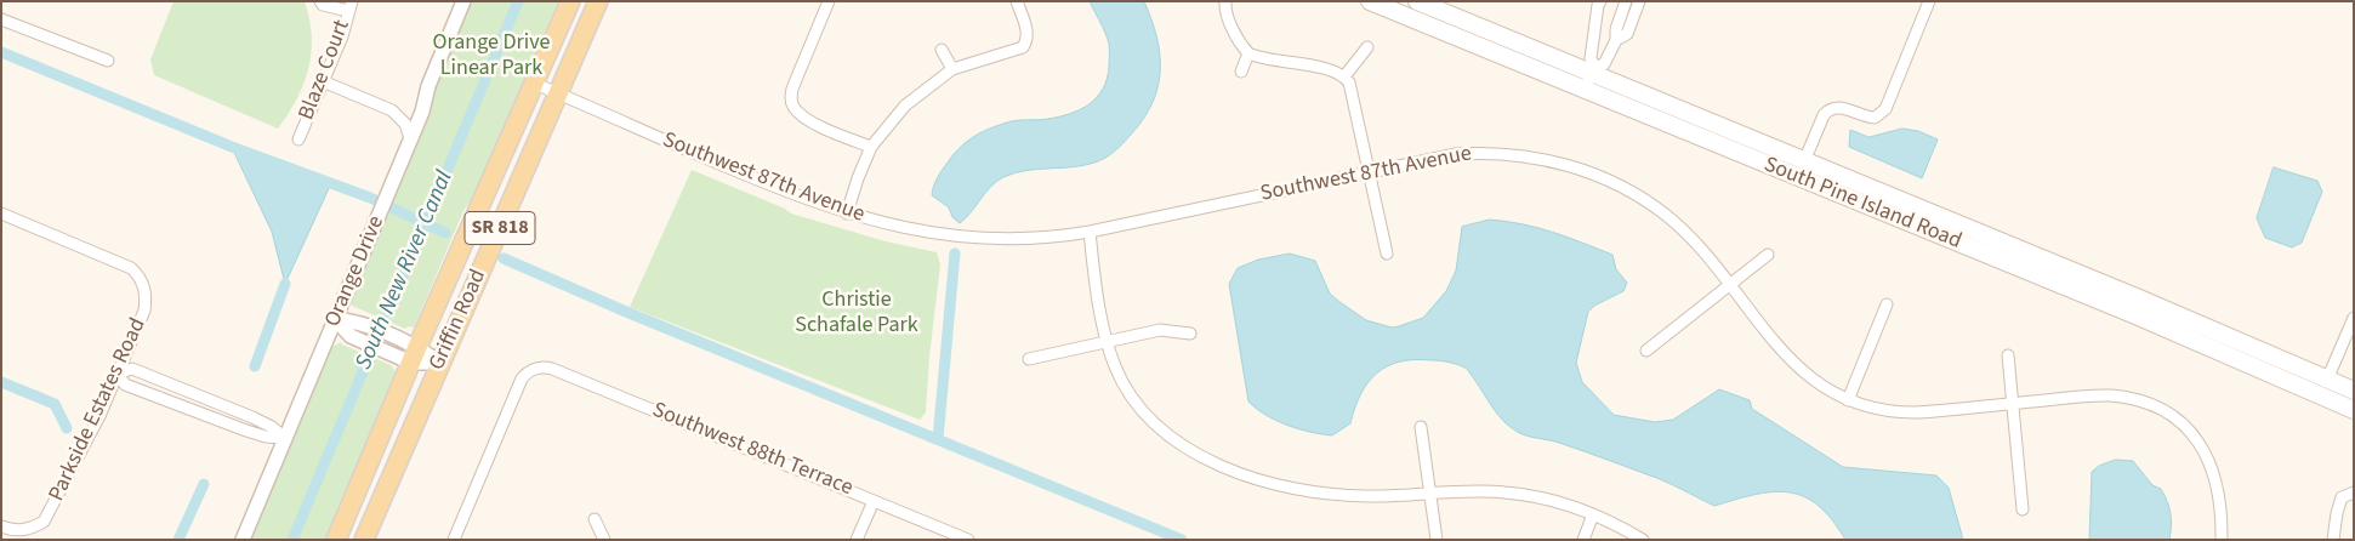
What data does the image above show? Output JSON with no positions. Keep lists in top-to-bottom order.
{
  "streets": {
    "main road": ["South Pine Island Road", "SR 818", "Griffin Road"],
    "street": [
      "Blaze Court",
      "Southwest 87th Avenue",
      "Orange Drive",
      "Parkside Estates Road",
      "Southwest 88th Terrace"
    ]
  },
  "crossings": [
    ["Southwest 87th Avenue", "Griffin Road"]
  ],
  "water": ["South New River Canal"],
  "parks": ["Orange Drive Linear Park", "Christie Schafale Park"]
}
